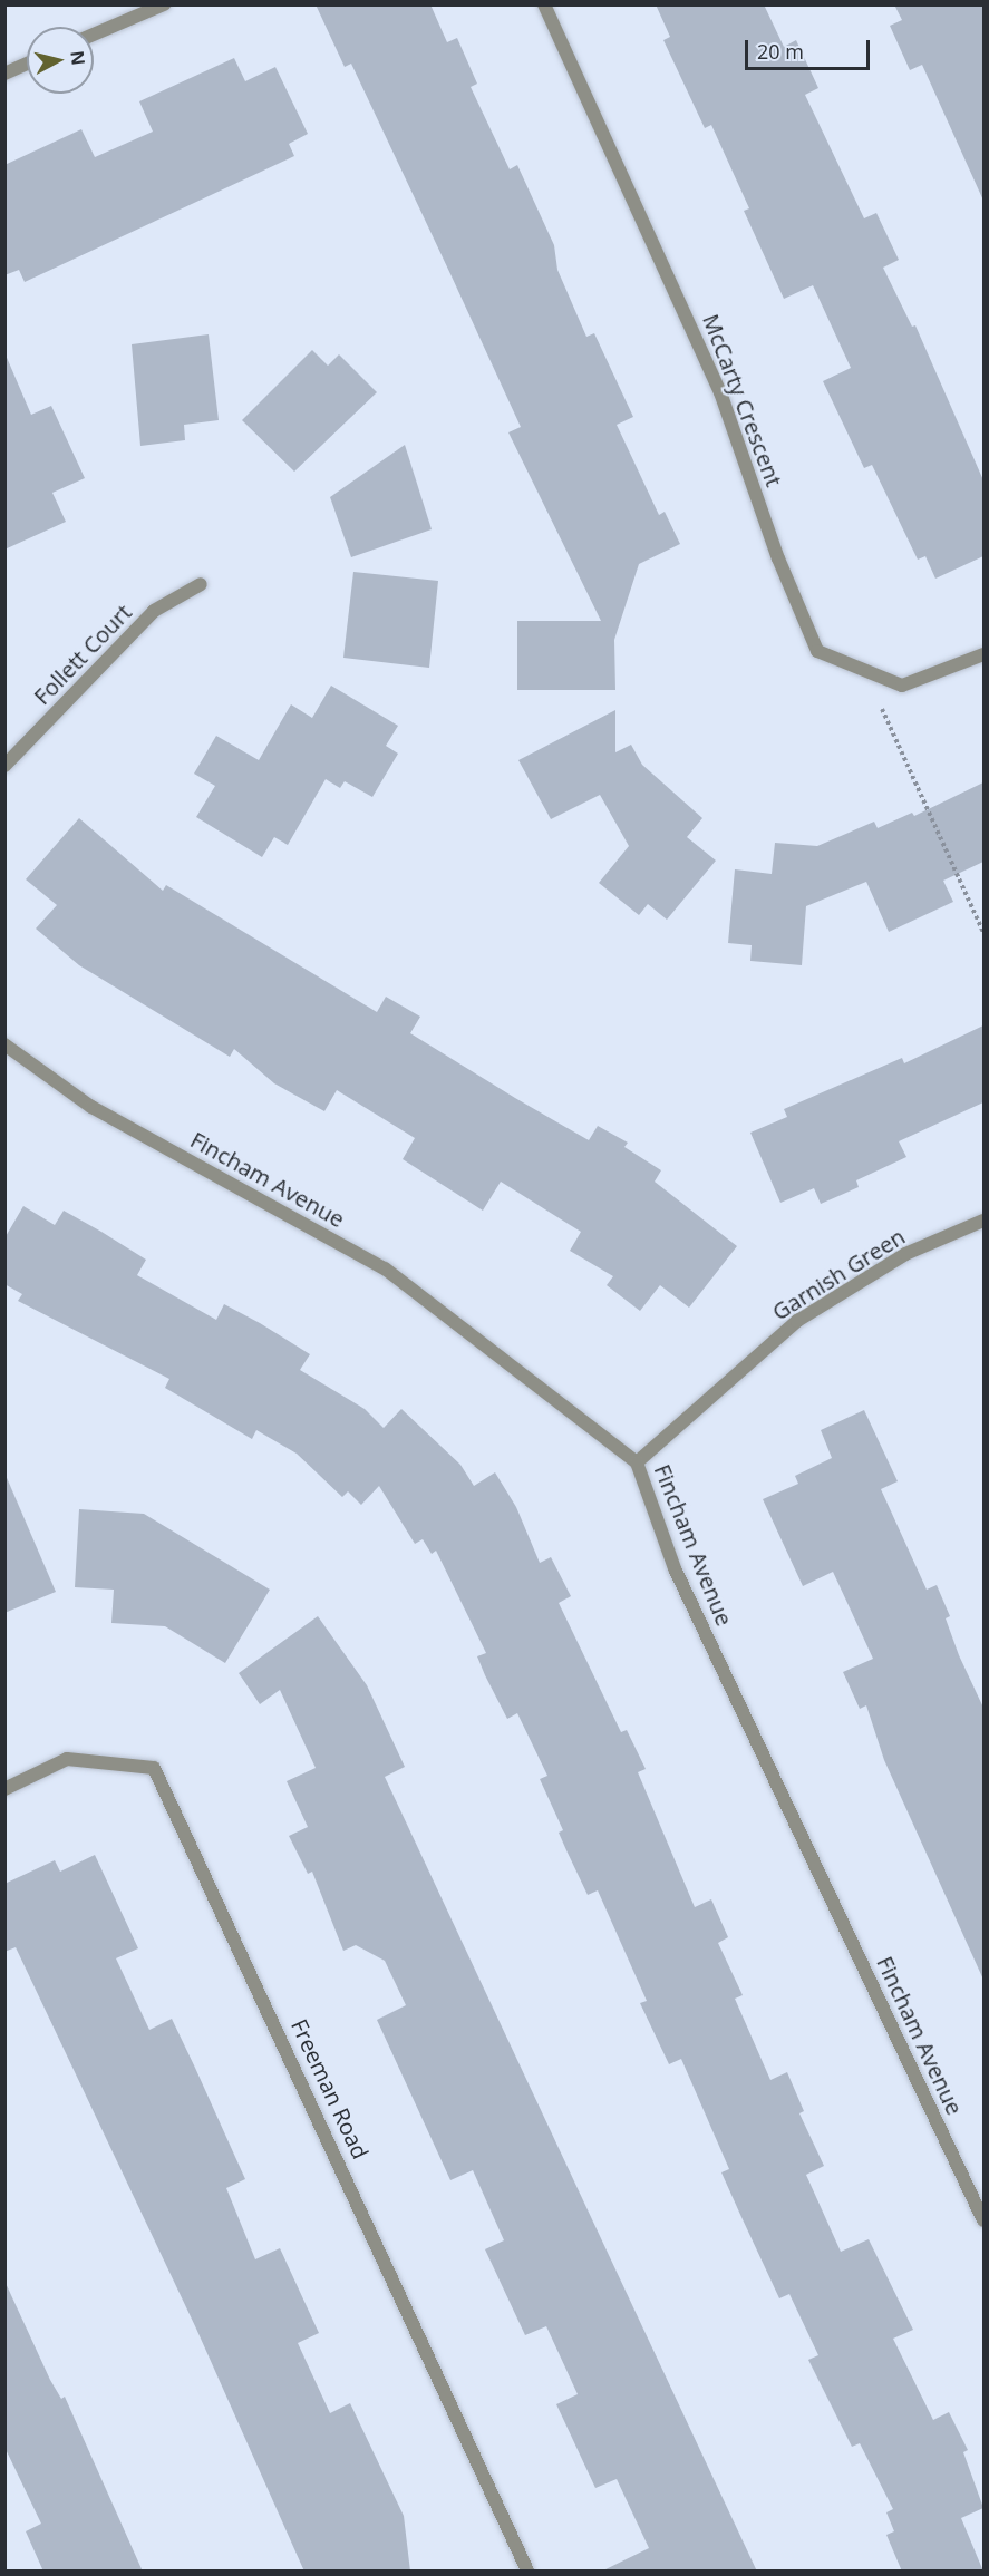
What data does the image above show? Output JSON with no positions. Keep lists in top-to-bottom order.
{
  "streets": {
    "street": [
      "McCarty Crescent",
      "Follett Court",
      "Fincham Avenue",
      "Garnish Green",
      "Freeman Road"
    ]
  },
  "crossings": [
    ["Fincham Avenue", "Garnish Green"]
  ],
  "scale_bar": "20 m",
  "north": "right"
}
